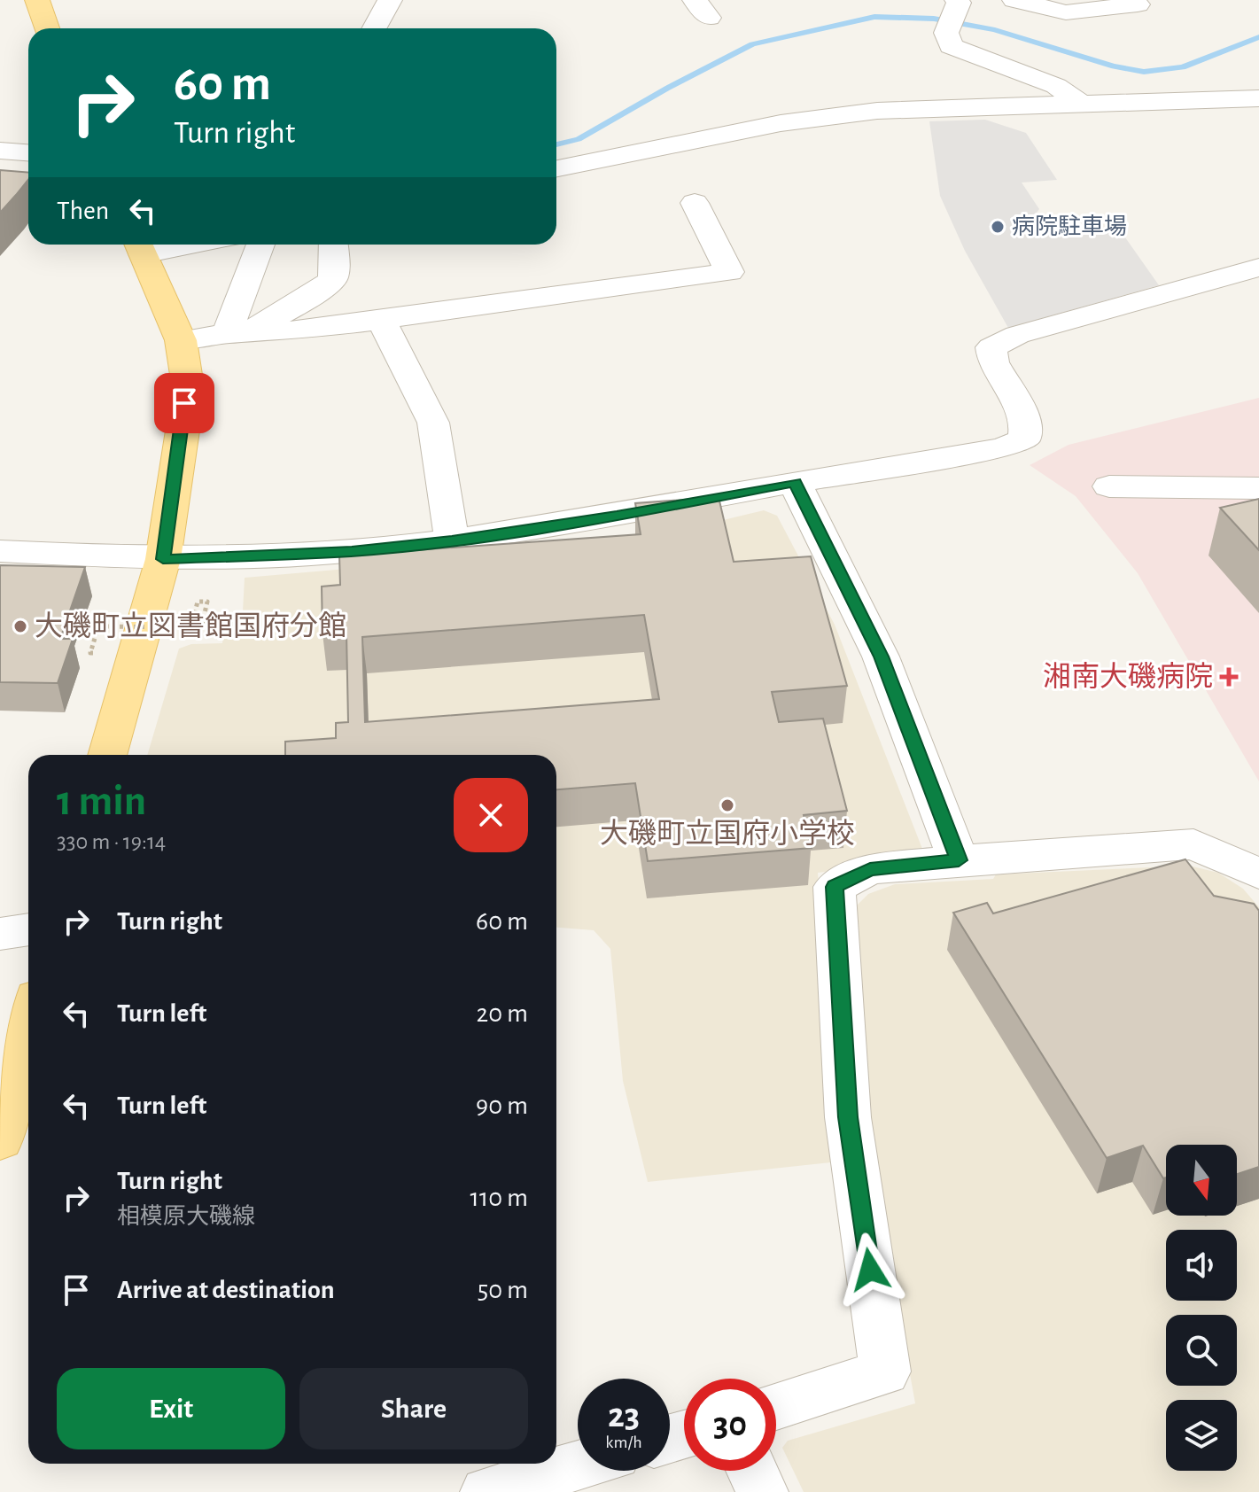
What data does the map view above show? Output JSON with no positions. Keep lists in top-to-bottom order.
{
  "places": {
    "other": ["病院駐車場", "大磯町立図書館国府分館", "大磯町立国府小学校"],
    "health": ["湘南大磯病院"]
  },
  "north": "bottom",
  "page": {
    "turn": ["60 m", "Turn right"],
    "then": "Then",
    "heading": ["1 min", "330 m · 19:14"],
    "list": [
      {
        "name": "Turn right",
        "value": "60 m"
      },
      {
        "name": "Turn left",
        "value": "20 m"
      },
      {
        "name": "Turn left",
        "value": "90 m"
      },
      {
        "name": "Turn right",
        "note": "相模原大磯線",
        "value": "110 m"
      },
      {
        "name": "Arrive at destination",
        "value": "50 m"
      }
    ],
    "buttons": ["Exit", "Share"],
    "speed": "23 km/h",
    "limit": "30"
  }
}
